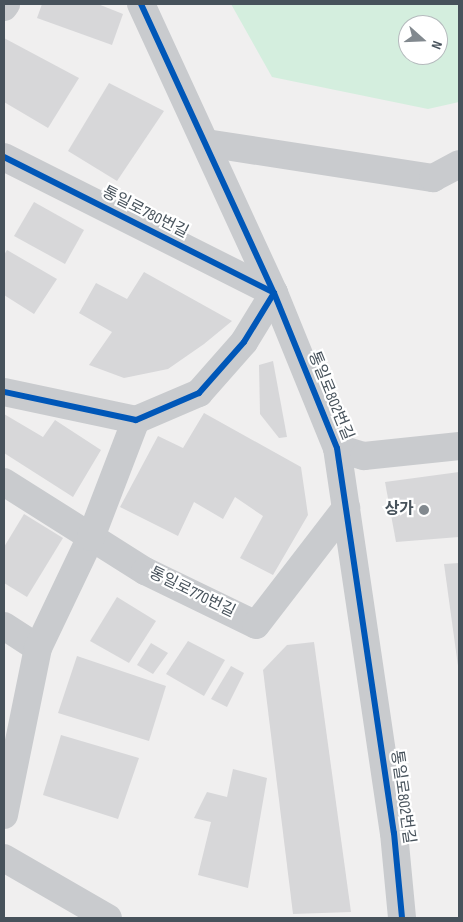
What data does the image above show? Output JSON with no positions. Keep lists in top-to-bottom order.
{
  "streets": {
    "street": ["통일로780번길", "통일로802번길", "통일로770번길"]
  },
  "crossings": [
    ["통일로780번길", "통일로802번길"],
    ["통일로802번길", "통일로770번길"]
  ],
  "places": ["상가"],
  "north": "right"
}
